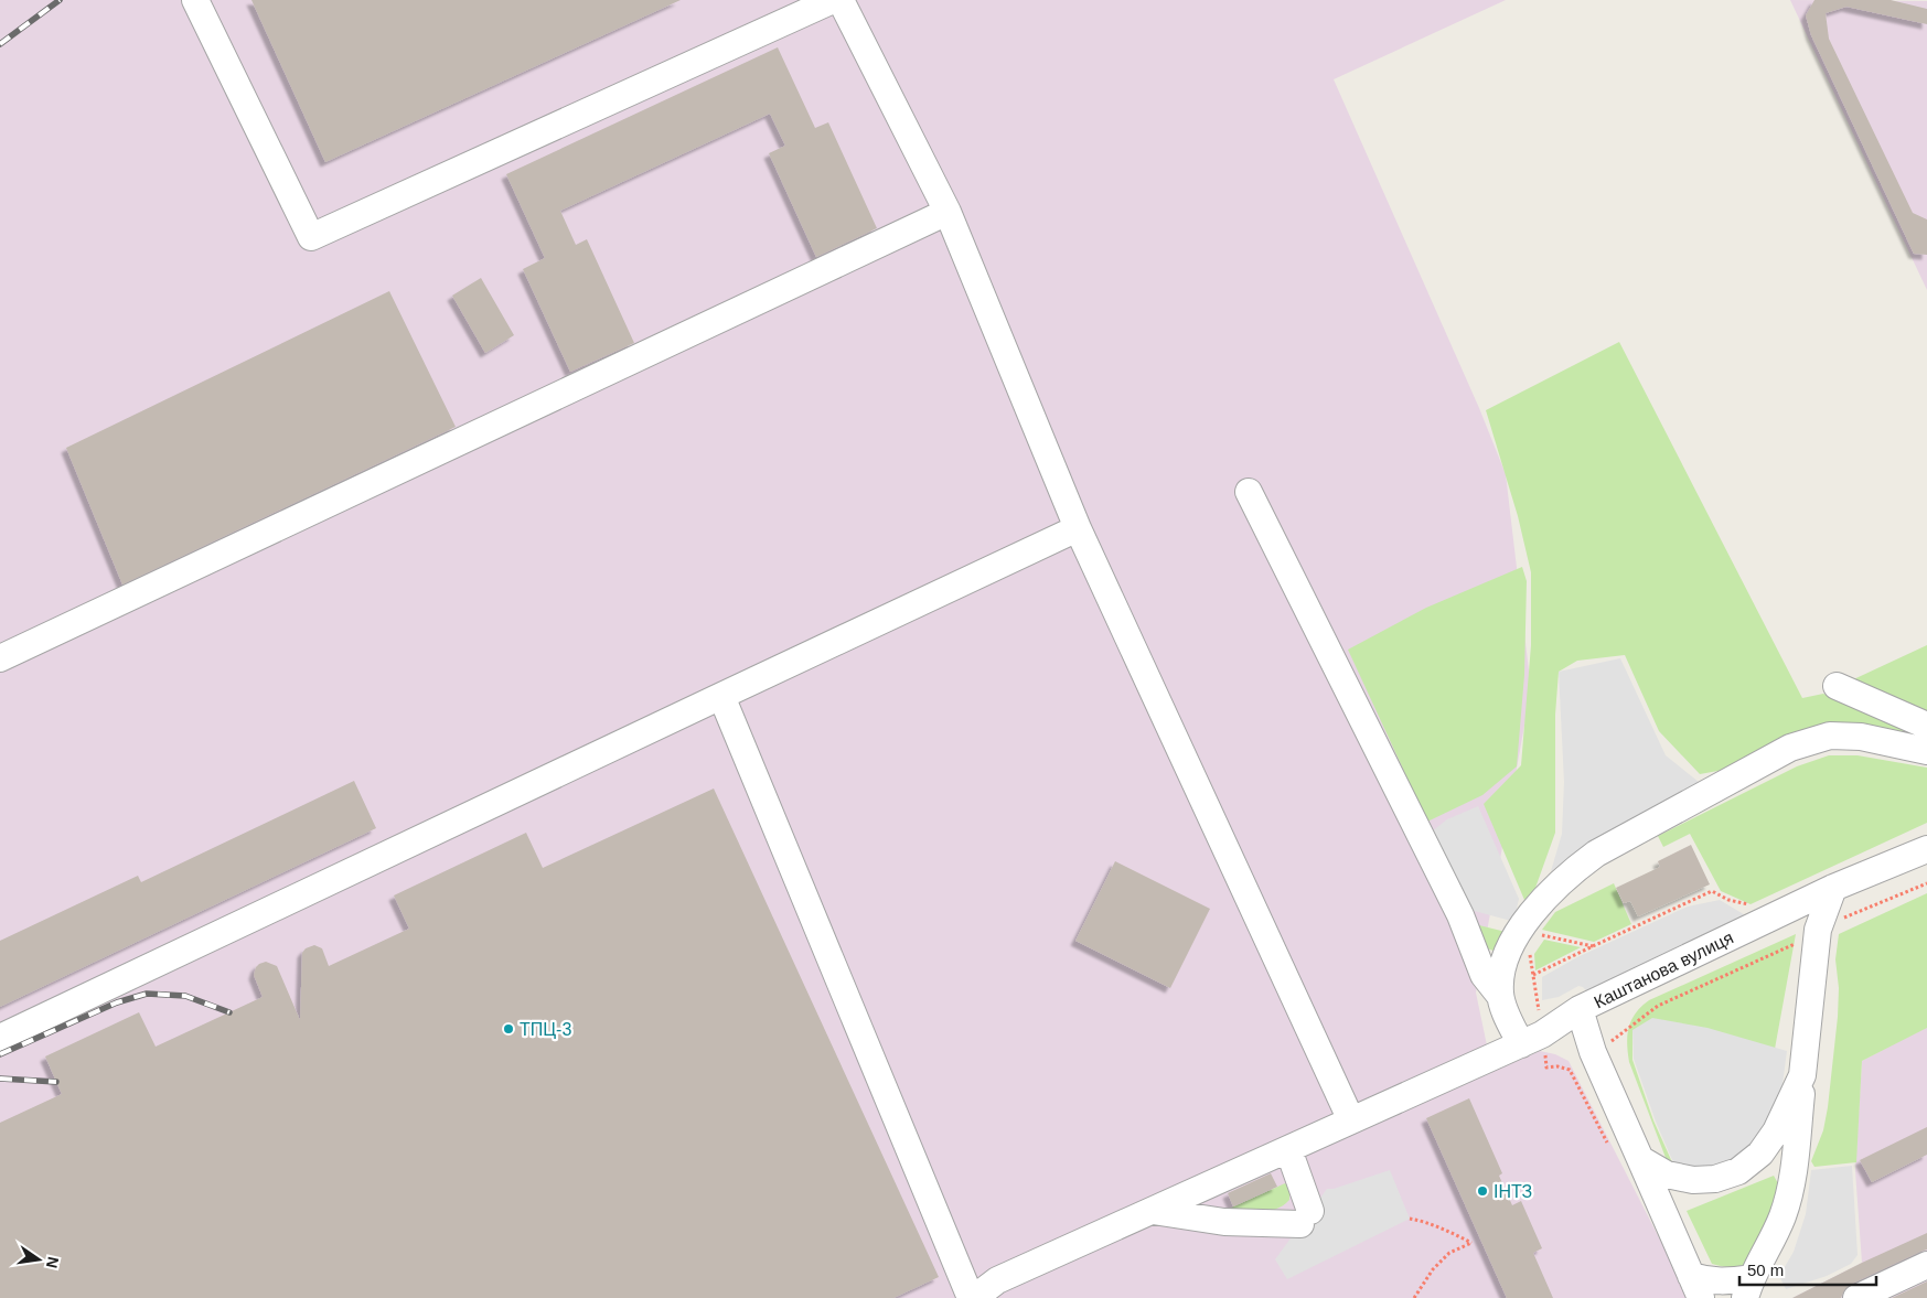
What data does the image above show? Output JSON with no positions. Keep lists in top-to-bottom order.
{
  "streets": {
    "street": ["Каштанова вулиця"]
  },
  "places": ["ТПЦ-3", "ІНТЗ"],
  "scale_bar": "50 m",
  "north": "right"
}
